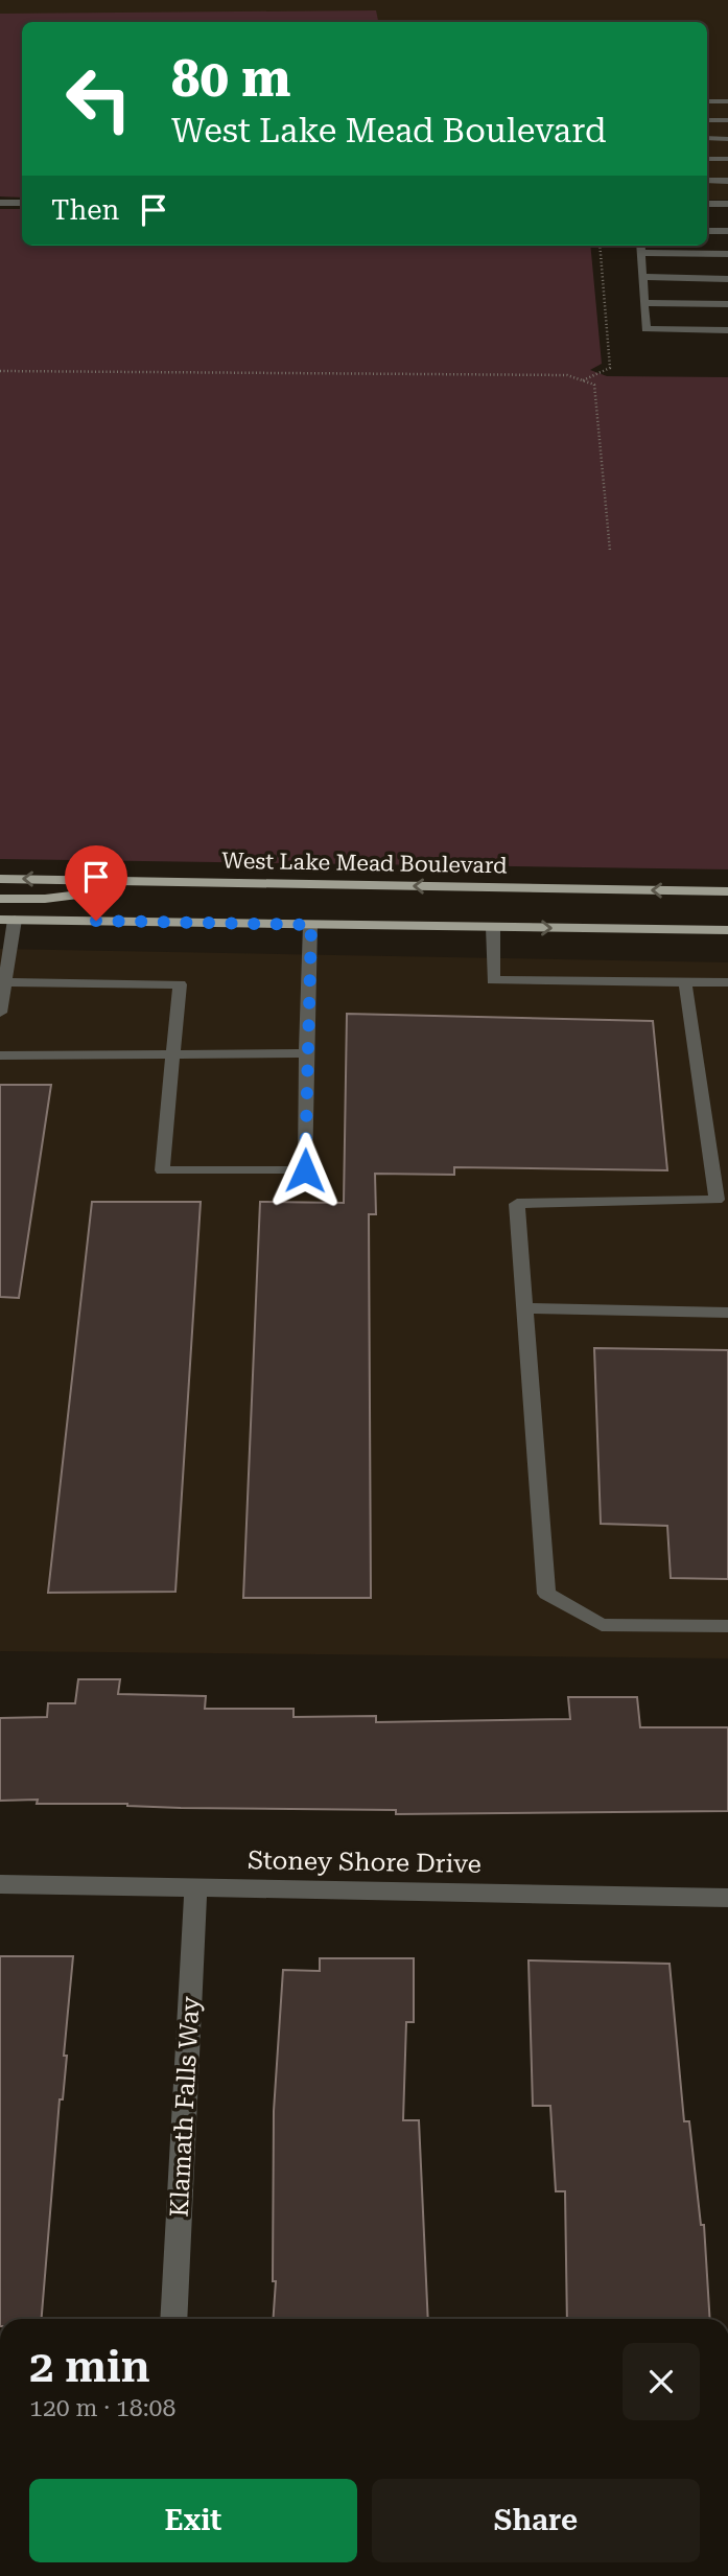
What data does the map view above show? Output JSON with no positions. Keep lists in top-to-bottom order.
{
  "streets": {
    "main road": ["West Lake Mead Boulevard"],
    "street": ["Stoney Shore Drive", "Klamath Falls Way"]
  },
  "crossings": [
    ["Stoney Shore Drive", "Klamath Falls Way"]
  ],
  "page": {
    "turn": ["80 m", "West Lake Mead Boulevard"],
    "then": "Then",
    "heading": ["2 min", "120 m · 18:08"],
    "buttons": ["Exit", "Share"]
  }
}
